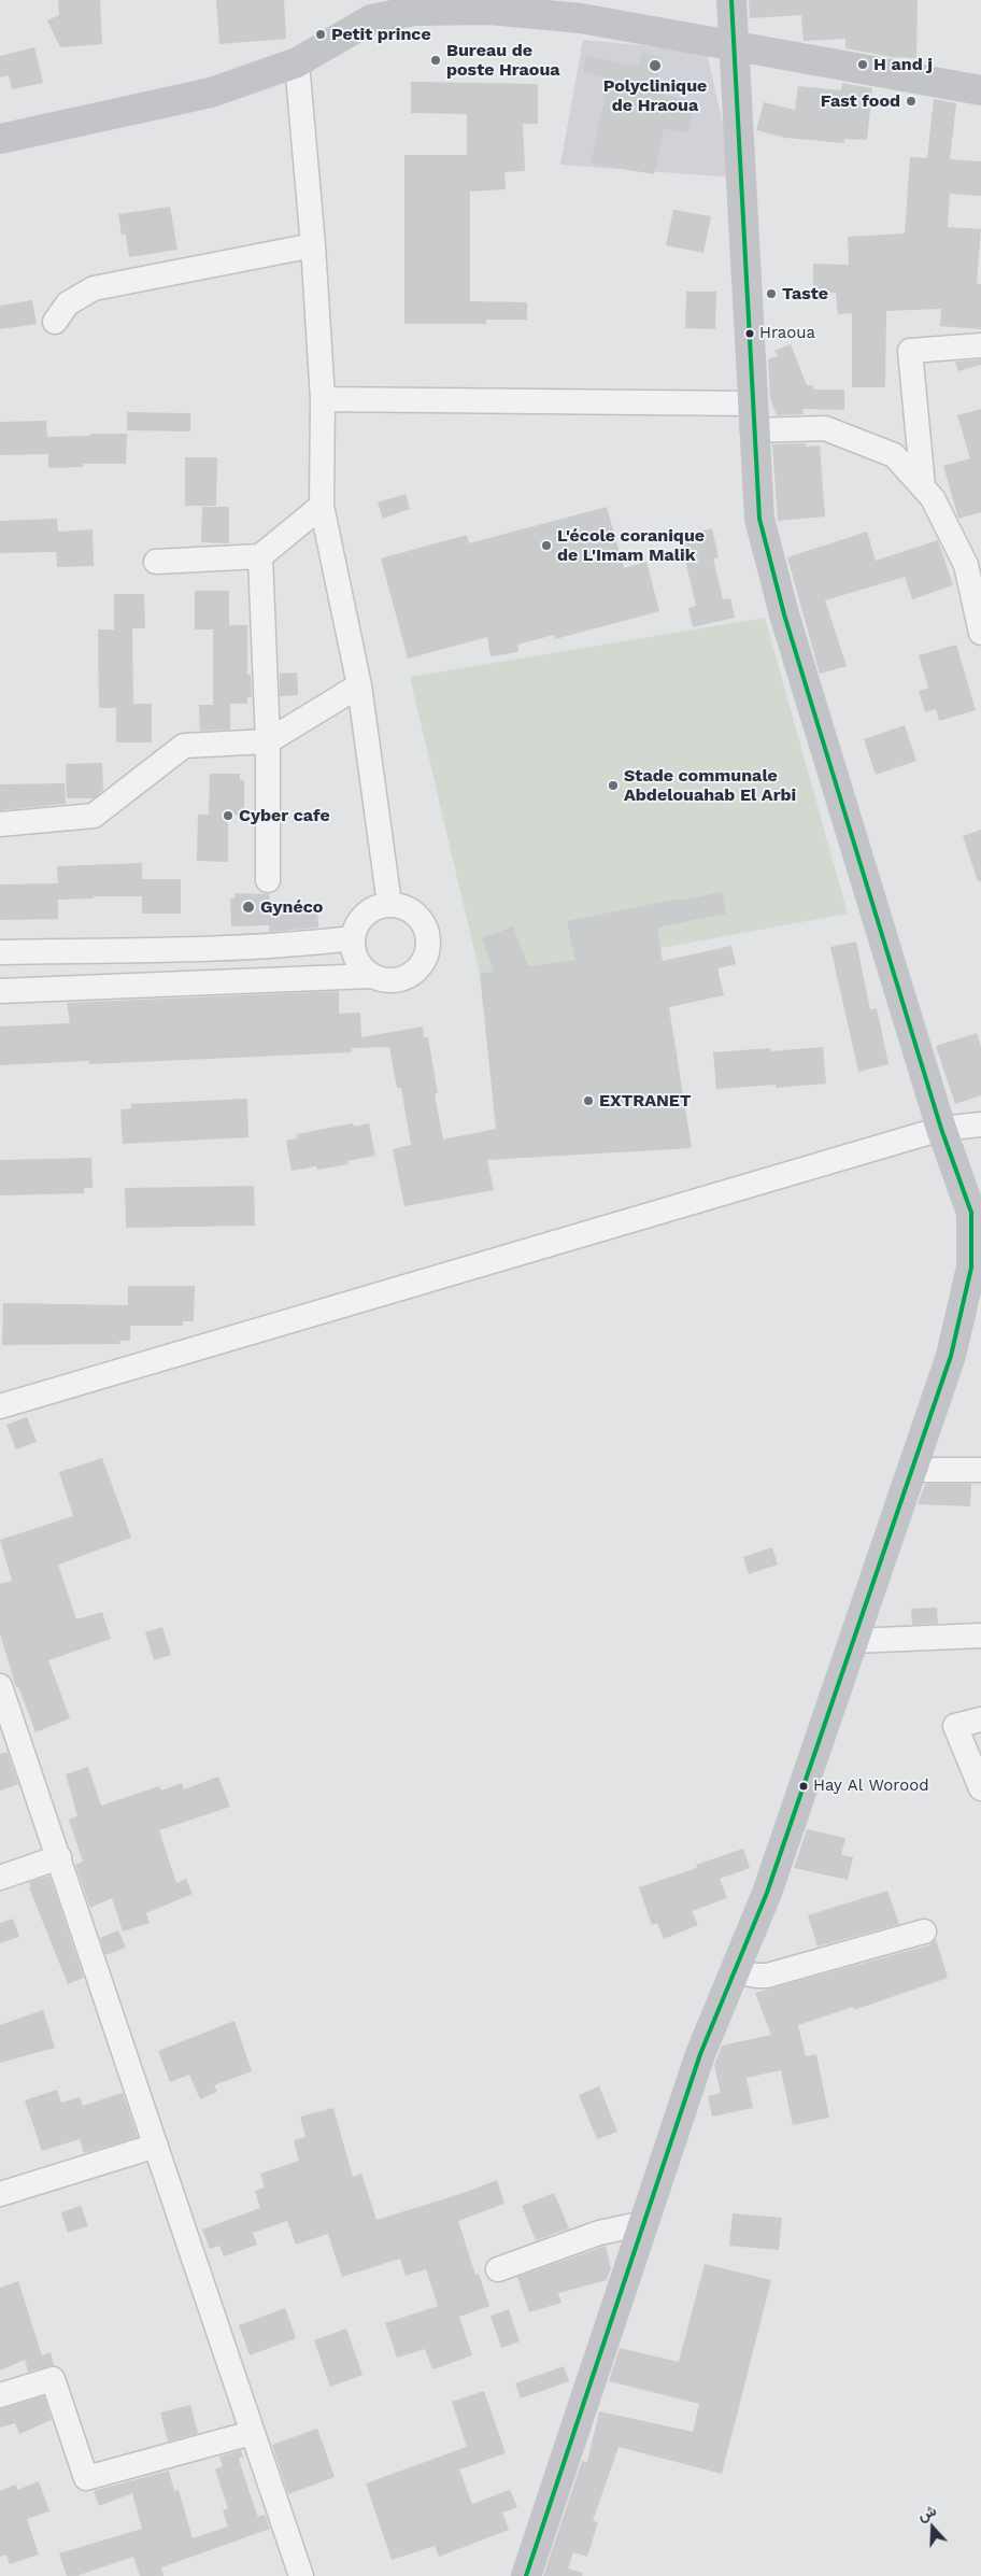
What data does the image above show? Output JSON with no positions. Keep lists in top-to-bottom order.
{
  "places": [
    "Petit prince",
    "Bureau de poste Hraoua",
    "H and j",
    "Polyclinique de Hraoua",
    "Fast food",
    "Taste",
    "Hraoua",
    "L'école coranique de L'Imam Malik",
    "Stade communale Abdelouahab El Arbi",
    "Cyber cafe",
    "Gynéco",
    "EXTRANET",
    "Hay Al Worood"
  ],
  "north": "top"
}
